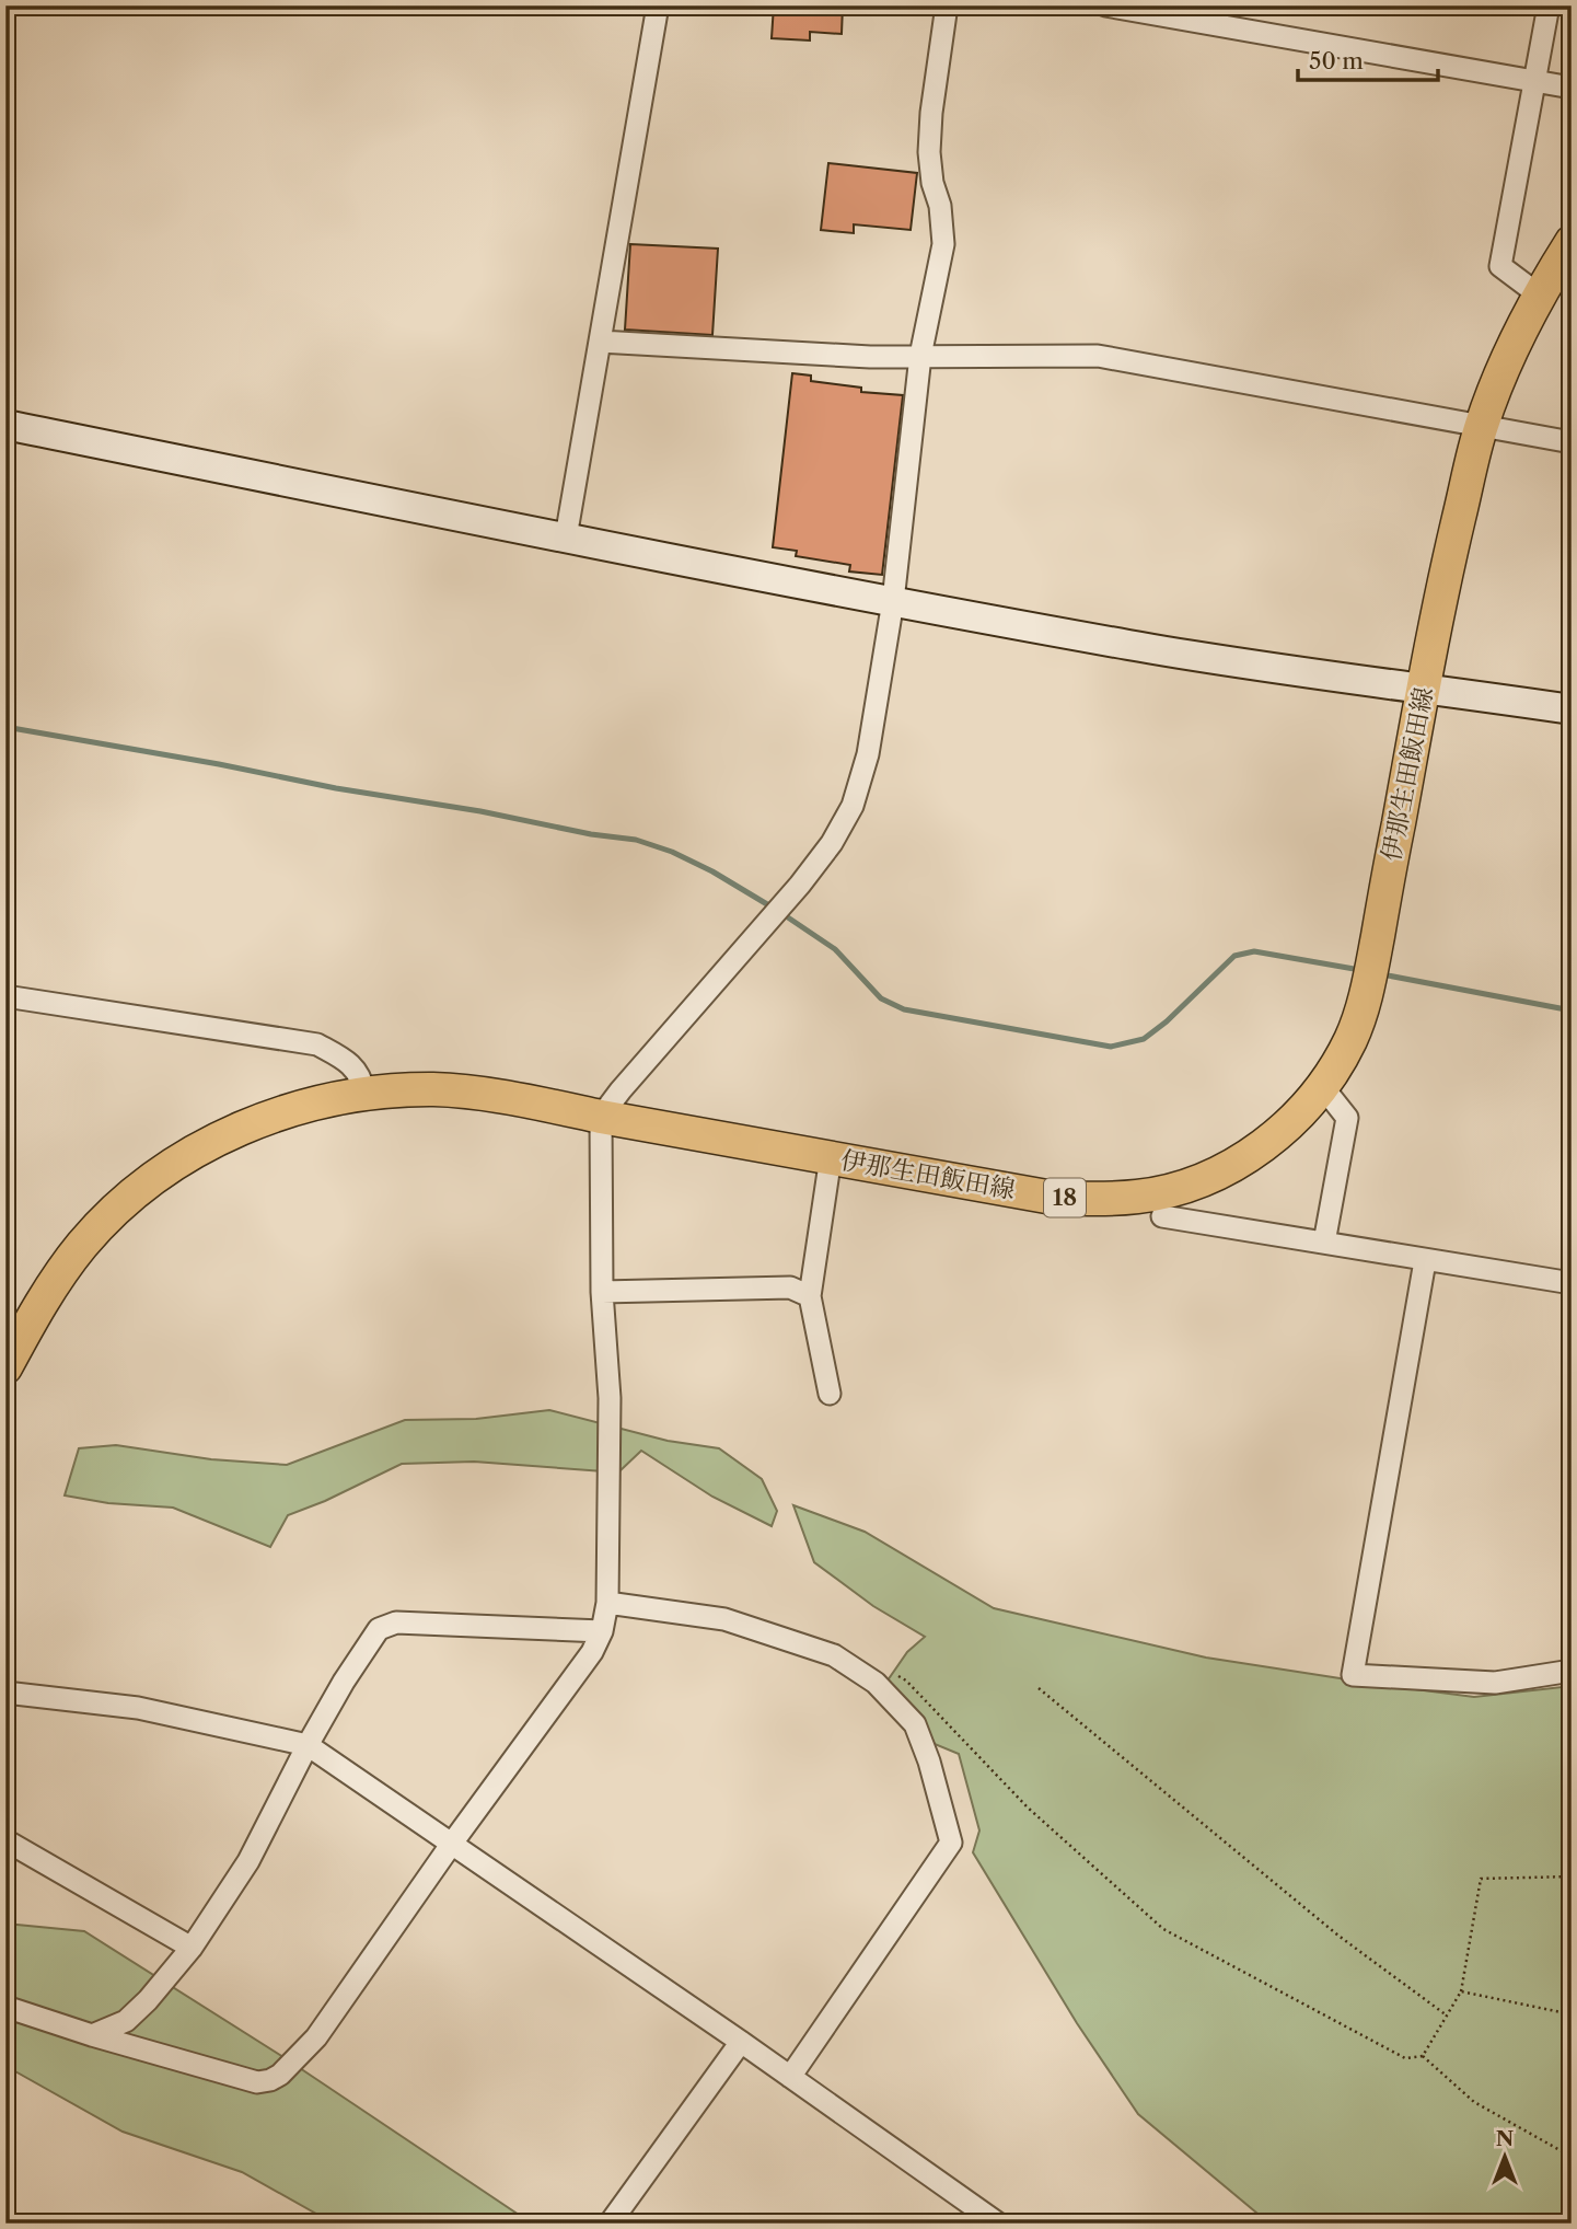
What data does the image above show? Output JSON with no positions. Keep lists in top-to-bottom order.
{
  "streets": {
    "main road": ["伊那生田飯田線", "18"]
  },
  "scale_bar": "50 m",
  "north": "top"
}
